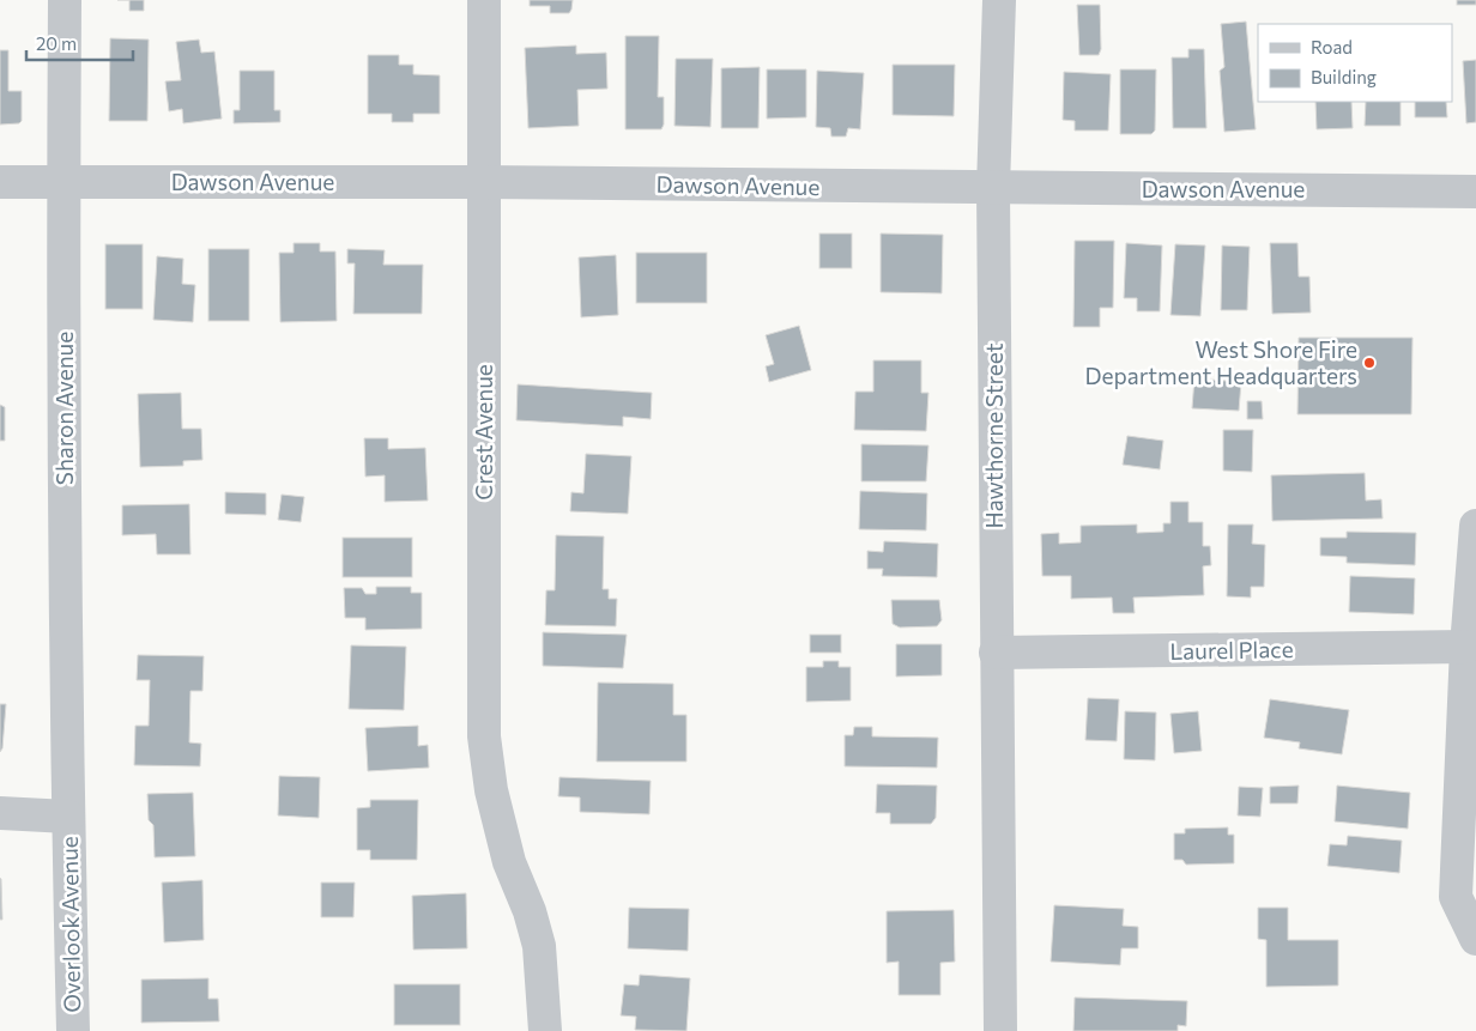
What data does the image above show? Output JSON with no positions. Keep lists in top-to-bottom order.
{
  "streets": {
    "street": [
      "Dawson Avenue",
      "Sharon Avenue",
      "Crest Avenue",
      "Hawthorne Street",
      "Laurel Place",
      "Overlook Avenue"
    ]
  },
  "crossings": [
    ["Dawson Avenue", "Sharon Avenue"],
    ["Dawson Avenue", "Crest Avenue"],
    ["Dawson Avenue", "Hawthorne Street"],
    ["Sharon Avenue", "Overlook Avenue"],
    ["Hawthorne Street", "Laurel Place"]
  ],
  "places": ["West Shore Fire Department Headquarters"],
  "legend": ["Road", "Building"],
  "scale_bar": "20 m"
}
